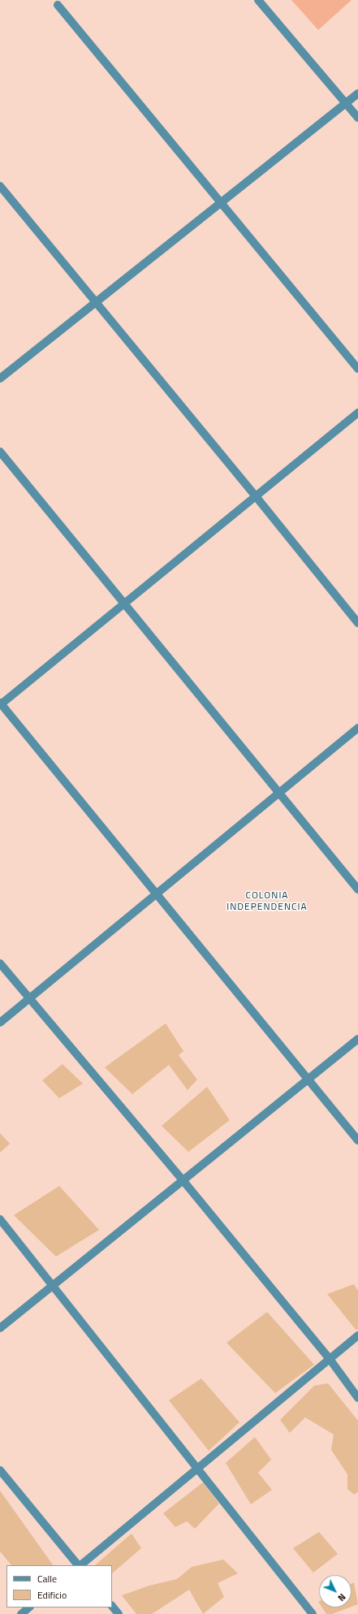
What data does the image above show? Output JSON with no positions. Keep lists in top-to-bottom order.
{
  "districts": ["COLONIA INDEPENDENCIA"],
  "legend": ["Calle", "Edificio"],
  "north": "bottom right"
}
